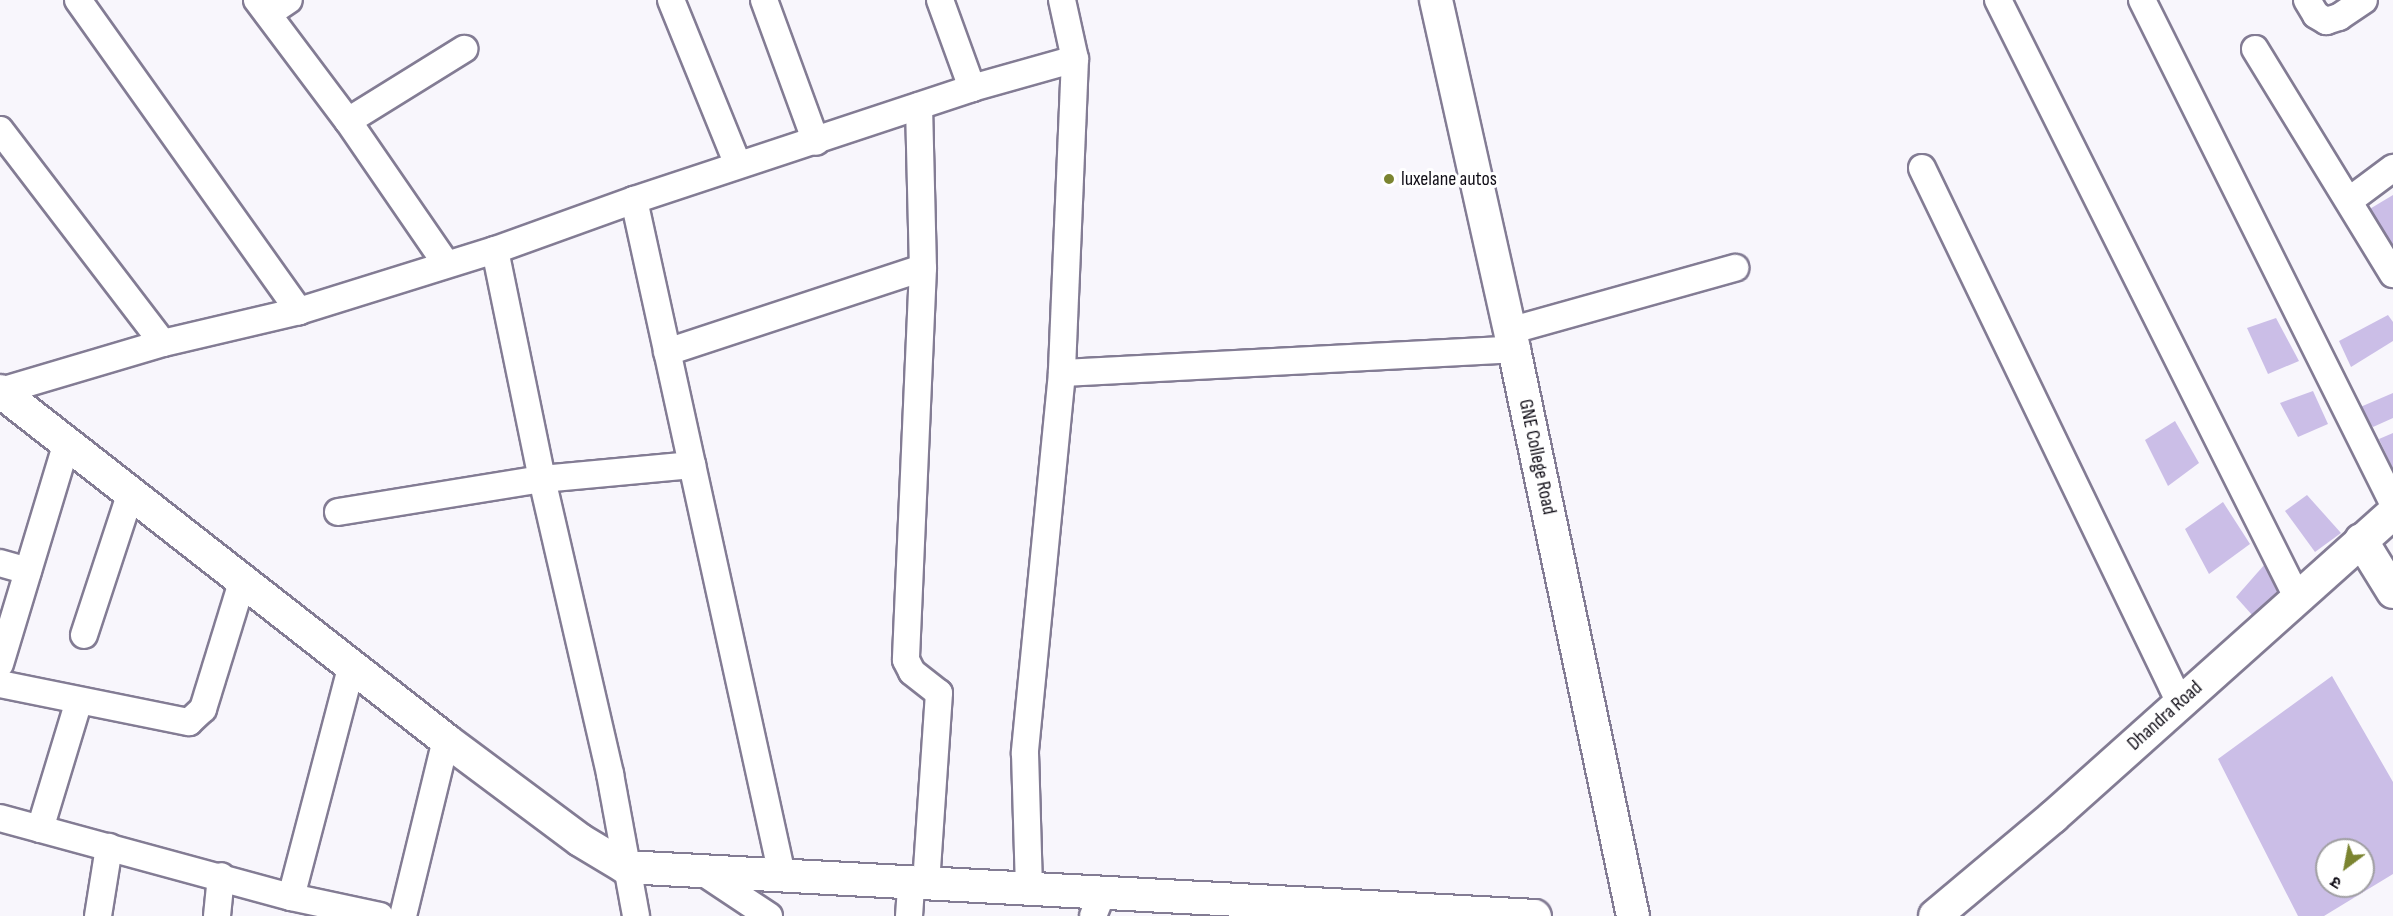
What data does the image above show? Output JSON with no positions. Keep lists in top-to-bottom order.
{
  "streets": {
    "street": ["GNE College Road", "Dhandra Road"]
  },
  "places": ["luxelane autos"],
  "north": "bottom left"
}
